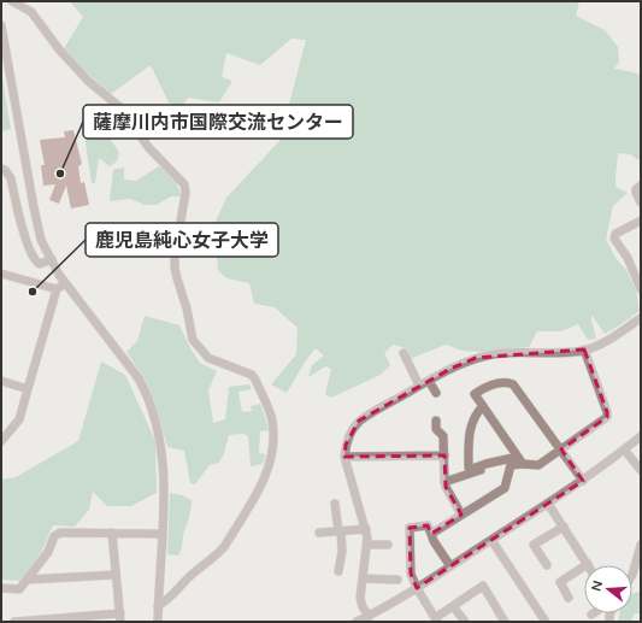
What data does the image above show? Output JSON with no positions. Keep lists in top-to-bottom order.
{
  "places": ["薩摩川内市国際交流センター", "鹿児島純心女子大学"],
  "north": "left"
}
